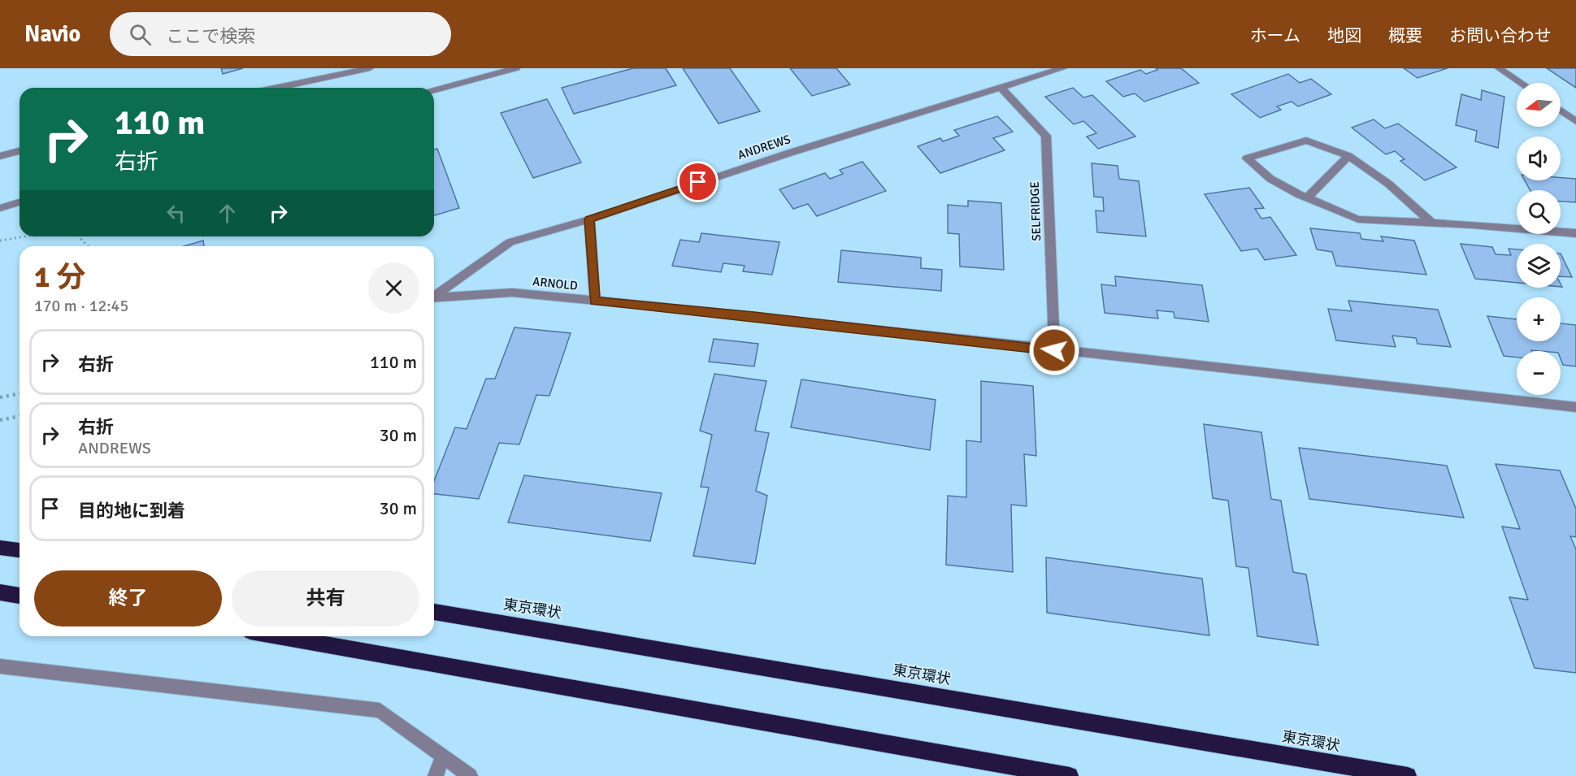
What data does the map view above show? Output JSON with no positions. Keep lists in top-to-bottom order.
{
  "streets": {
    "highway": ["東京環状"],
    "lane": ["ANDREWS", "SELFRIDGE", "ARNOLD"]
  },
  "crossings": [
    ["ANDREWS", "SELFRIDGE"],
    ["SELFRIDGE", "ARNOLD"]
  ],
  "north": "left",
  "page": {
    "header": "Navio",
    "search": "ここで検索",
    "nav": [
      "ホーム",
      "地図",
      "概要",
      "お問い合わせ"
    ],
    "map_buttons": ["+", "−"],
    "turn": ["110 m", "右折"],
    "heading": ["1 分", "170 m · 12:45"],
    "list": [
      {
        "name": "右折",
        "value": "110 m"
      },
      {
        "name": "右折",
        "note": "ANDREWS",
        "value": "30 m"
      },
      {
        "name": "目的地に到着",
        "value": "30 m"
      }
    ],
    "buttons": ["終了", "共有"]
  }
}
